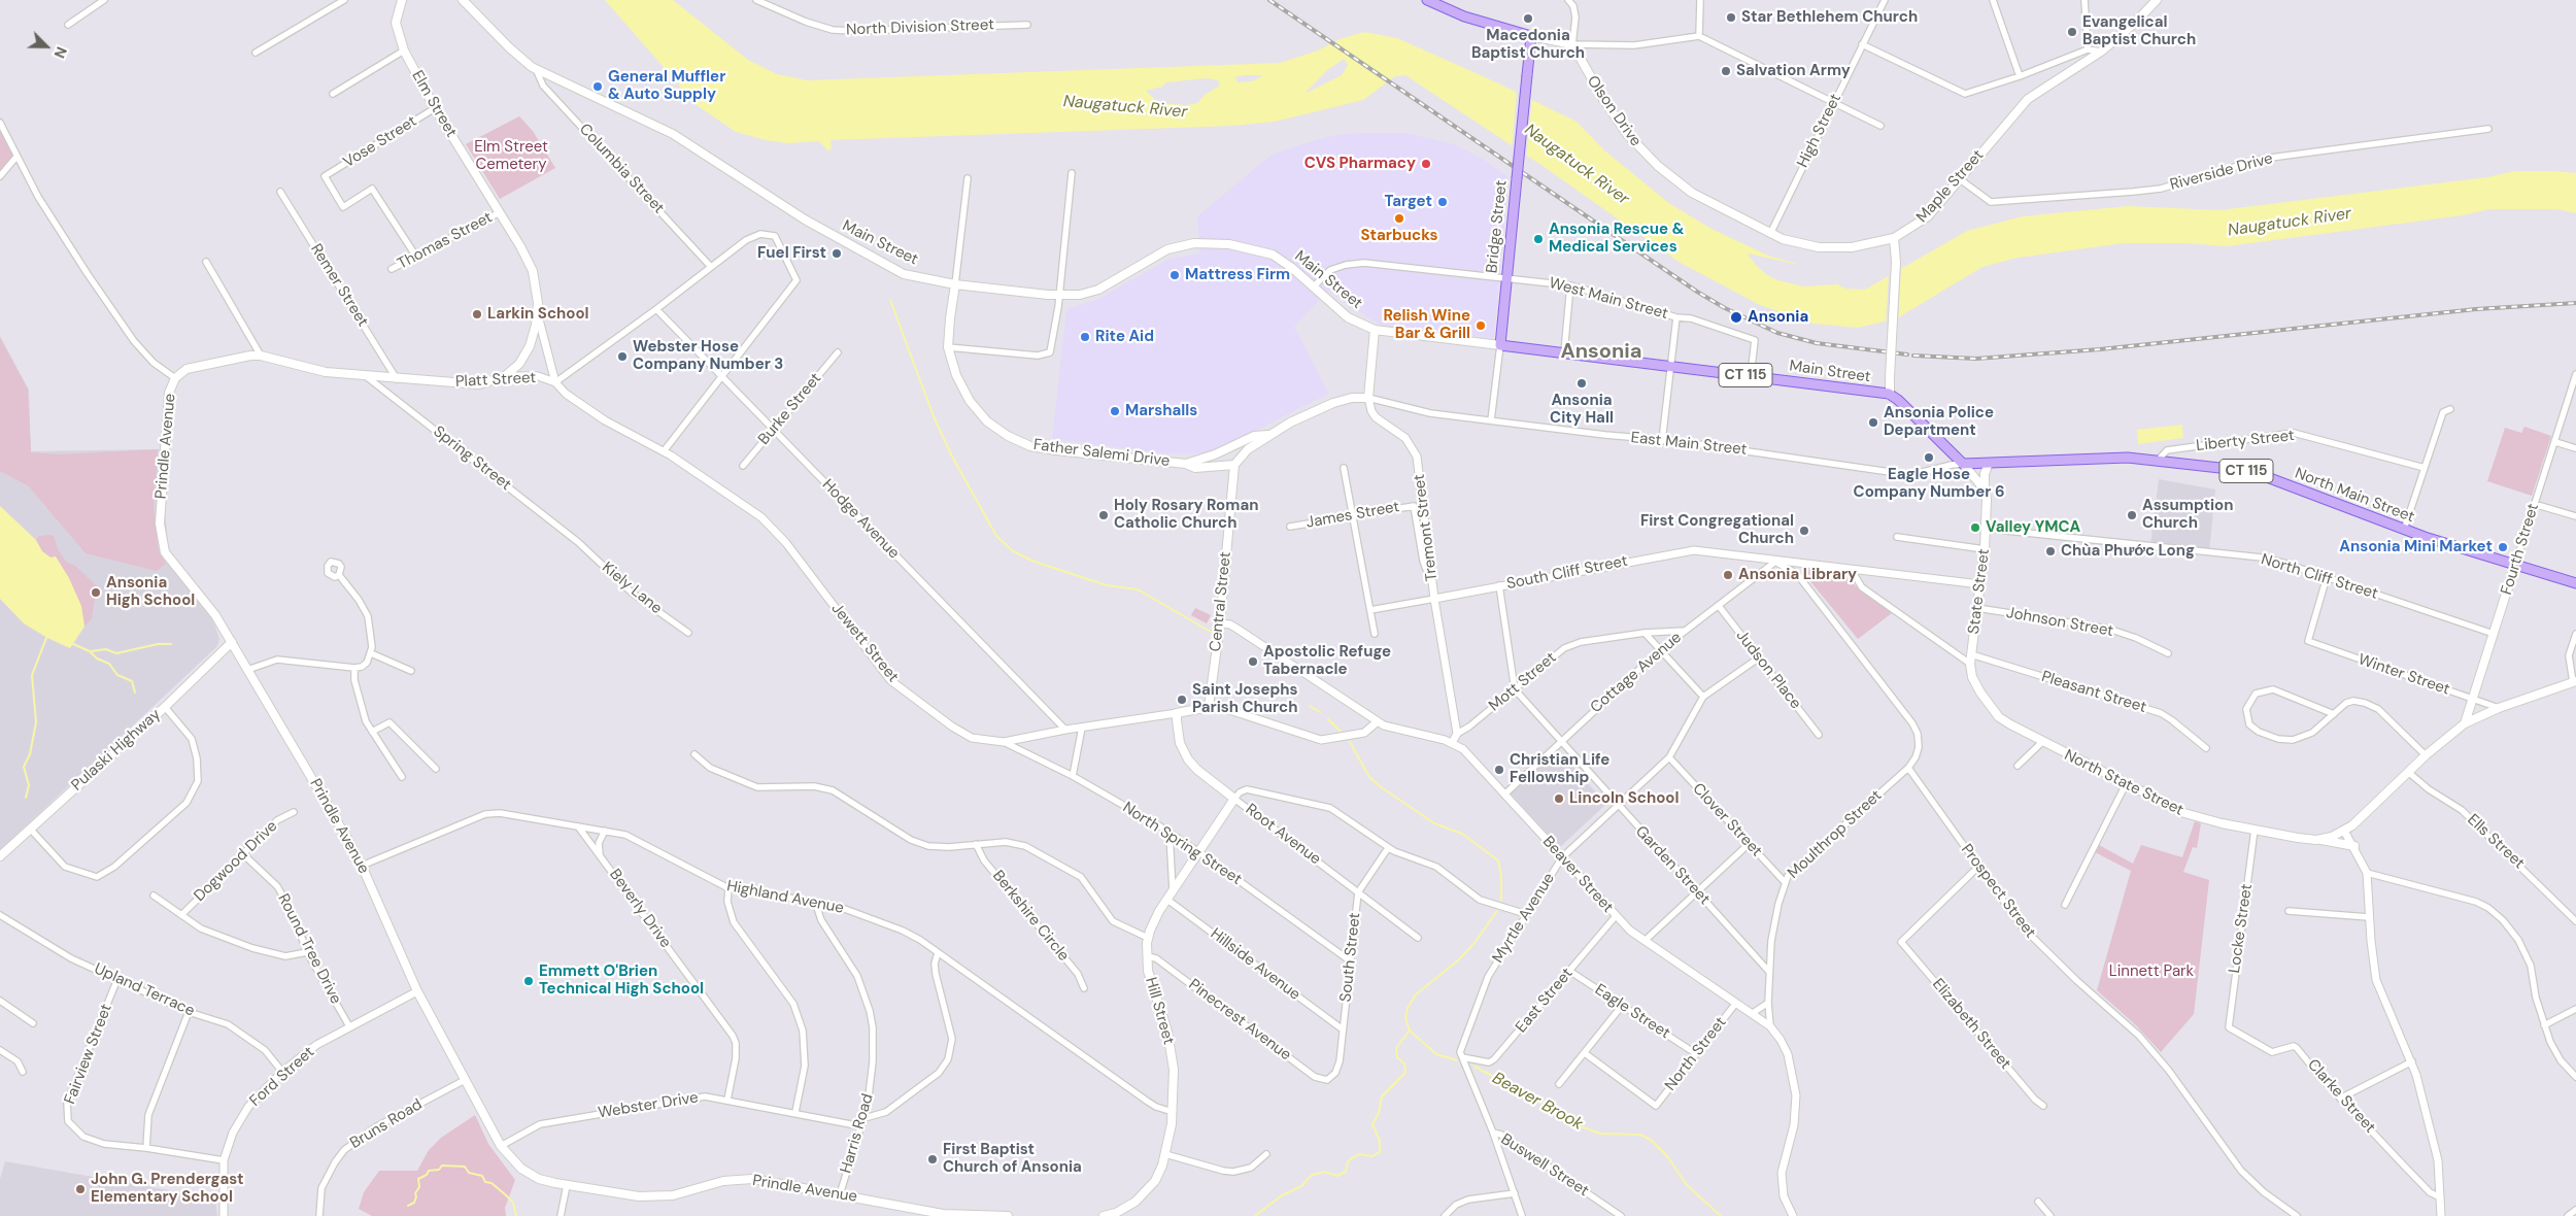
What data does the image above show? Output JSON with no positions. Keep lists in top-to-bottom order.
{
  "streets": {
    "main road": [
      "Elm Street",
      "Olson Drive",
      "Maple Street",
      "Bridge Street",
      "Main Street",
      "CT 115",
      "Platt Street",
      "East Main Street",
      "Prindle Avenue",
      "Father Salemi Drive",
      "North Main Street",
      "Fourth Street",
      "State Street",
      "Central Street",
      "Jewett Street",
      "Pulaski Highway",
      "North State Street",
      "Root Avenue",
      "Hill Street"
    ],
    "street": [
      "North Division Street",
      "High Street",
      "Vose Street",
      "Columbia Street",
      "Riverside Drive",
      "Thomas Street",
      "Remer Street",
      "West Main Street",
      "Burke Street",
      "Liberty Street",
      "Spring Street",
      "James Street",
      "Hodge Avenue",
      "Tremont Street",
      "South Cliff Street",
      "North Cliff Street",
      "Kiely Lane",
      "Johnson Street",
      "Judson Place",
      "Cottage Avenue",
      "Winter Street",
      "Mott Street",
      "Pleasant Street",
      "Clover Street",
      "Moulthrop Street",
      "Ells Street",
      "North Spring Street",
      "Dogwood Drive",
      "Garden Street",
      "Beaver Street",
      "Prospect Street",
      "Highland Avenue",
      "Beverly Drive",
      "Berkshire Circle",
      "Myrtle Avenue",
      "Locke Street",
      "Round Tree Drive",
      "South Street",
      "Hillside Avenue",
      "Upland Terrace",
      "East Street",
      "Eagle Street",
      "Pinecrest Avenue",
      "Elizabeth Street",
      "Fairview Street",
      "North Street",
      "Ford Street",
      "Clarke Street",
      "Webster Drive",
      "Bruns Road",
      "Harris Road",
      "Buswell Street"
    ]
  },
  "crossings": [
    ["Elm Street", "Vose Street"],
    ["Elm Street", "Thomas Street"],
    ["Elm Street", "Platt Street"],
    ["Elm Street", "Jewett Street"],
    ["Olson Drive", "High Street"],
    ["Vose Street", "Thomas Street"],
    ["Columbia Street", "Main Street"],
    ["Columbia Street", "Platt Street"],
    ["Riverside Drive", "Maple Street"],
    ["Bridge Street", "Main Street"],
    ["Bridge Street", "West Main Street"],
    ["Bridge Street", "East Main Street"],
    ["Main Street", "West Main Street"],
    ["Main Street", "East Main Street"],
    ["Main Street", "Father Salemi Drive"],
    ["Main Street", "North Main Street"],
    ["Remer Street", "Platt Street"],
    ["Platt Street", "Prindle Avenue"],
    ["Platt Street", "Spring Street"],
    ["Platt Street", "Hodge Avenue"],
    ["Platt Street", "Jewett Street"],
    ["Burke Street", "Hodge Avenue"],
    ["Liberty Street", "North Main Street"],
    ["East Main Street", "Father Salemi Drive"],
    ["East Main Street", "North Main Street"],
    ["East Main Street", "Tremont Street"],
    ["East Main Street", "Central Street"],
    ["Prindle Avenue", "Pulaski Highway"],
    ["Prindle Avenue", "Highland Avenue"],
    ["Prindle Avenue", "Ford Street"],
    ["Prindle Avenue", "Webster Drive"],
    ["Prindle Avenue", "Bruns Road"],
    ["Prindle Avenue", "Harris Road"],
    ["Father Salemi Drive", "Central Street"],
    ["Spring Street", "Kiely Lane"],
    ["North Main Street", "Fourth Street"],
    ["North Main Street", "State Street"],
    ["James Street", "Tremont Street"],
    ["James Street", "South Cliff Street"],
    ["Hodge Avenue", "Jewett Street"],
    ["Tremont Street", "South Cliff Street"],
    ["Tremont Street", "Mott Street"],
    ["Fourth Street", "North Cliff Street"],
    ["Fourth Street", "Winter Street"],
    ["Fourth Street", "North State Street"],
    ["South Cliff Street", "State Street"],
    ["South Cliff Street", "Cottage Avenue"],
    ["North Cliff Street", "State Street"],
    ["North Cliff Street", "Winter Street"],
    ["State Street", "Johnson Street"],
    ["State Street", "Pleasant Street"],
    ["State Street", "North State Street"],
    ["Central Street", "Jewett Street"],
    ["Central Street", "Beaver Street"],
    ["Jewett Street", "Root Avenue"],
    ["Jewett Street", "North Spring Street"],
    ["Jewett Street", "Beaver Street"],
    ["Judson Place", "Cottage Avenue"],
    ["Judson Place", "Myrtle Avenue"],
    ["Cottage Avenue", "Mott Street"],
    ["Cottage Avenue", "Garden Street"],
    ["Cottage Avenue", "Beaver Street"],
    ["Winter Street", "North State Street"],
    ["Mott Street", "Garden Street"],
    ["North State Street", "Ells Street"],
    ["North State Street", "Locke Street"],
    ["Clover Street", "Moulthrop Street"],
    ["Clover Street", "Myrtle Avenue"],
    ["Root Avenue", "South Street"],
    ["Root Avenue", "Hill Street"],
    ["Moulthrop Street", "Garden Street"],
    ["Moulthrop Street", "Beaver Street"],
    ["Moulthrop Street", "Prospect Street"],
    ["North Spring Street", "South Street"],
    ["North Spring Street", "Hill Street"],
    ["Dogwood Drive", "Round Tree Drive"],
    ["Garden Street", "Myrtle Avenue"],
    ["Beaver Street", "Myrtle Avenue"],
    ["Beaver Street", "East Street"],
    ["Beaver Street", "North Street"],
    ["Prospect Street", "Elizabeth Street"],
    ["Highland Avenue", "Beverly Drive"],
    ["Highland Avenue", "Hill Street"],
    ["Highland Avenue", "Harris Road"],
    ["Beverly Drive", "Webster Drive"],
    ["Myrtle Avenue", "East Street"],
    ["Locke Street", "Clarke Street"],
    ["Round Tree Drive", "Ford Street"],
    ["South Street", "Hillside Avenue"],
    ["South Street", "Pinecrest Avenue"],
    ["Hillside Avenue", "Hill Street"],
    ["Upland Terrace", "Fairview Street"],
    ["Upland Terrace", "Ford Street"],
    ["East Street", "Eagle Street"],
    ["Hill Street", "Pinecrest Avenue"],
    ["Eagle Street", "North Street"],
    ["Fairview Street", "Ford Street"],
    ["Webster Drive", "Harris Road"]
  ],
  "districts": ["Ansonia"],
  "water": ["Naugatuck River", "Beaver Brook"],
  "parks": ["Elm Street Cemetery", "Linnett Park"],
  "places": [
    "Star Bethlehem Church",
    "Macedonia Baptist Church",
    "Evangelical Baptist Church",
    "Salvation Army",
    "General Muffler & Auto Supply",
    "CVS Pharmacy",
    "Target",
    "Starbucks",
    "Ansonia Rescue & Medical Services",
    "Fuel First",
    "Mattress Firm",
    "Larkin School",
    "Ansonia",
    "Relish Wine Bar & Grill",
    "Rite Aid",
    "Webster Hose Company Number 3",
    "Ansonia City Hall",
    "Marshalls",
    "Ansonia Police Department",
    "Eagle Hose Company Number 6",
    "Holy Rosary Roman Catholic Church",
    "Assumption Church",
    "Valley YMCA",
    "First Congregational Church",
    "Ansonia Mini Market",
    "Chùa Phước Long",
    "Ansonia Library",
    "Ansonia High School",
    "Apostolic Refuge Tabernacle",
    "Saint Josephs Parish Church",
    "Christian Life Fellowship",
    "Lincoln School",
    "Emmett O'Brien Technical High School",
    "First Baptist Church of Ansonia",
    "John G. Prendergast Elementary School"
  ],
  "north": "bottom right"
}
